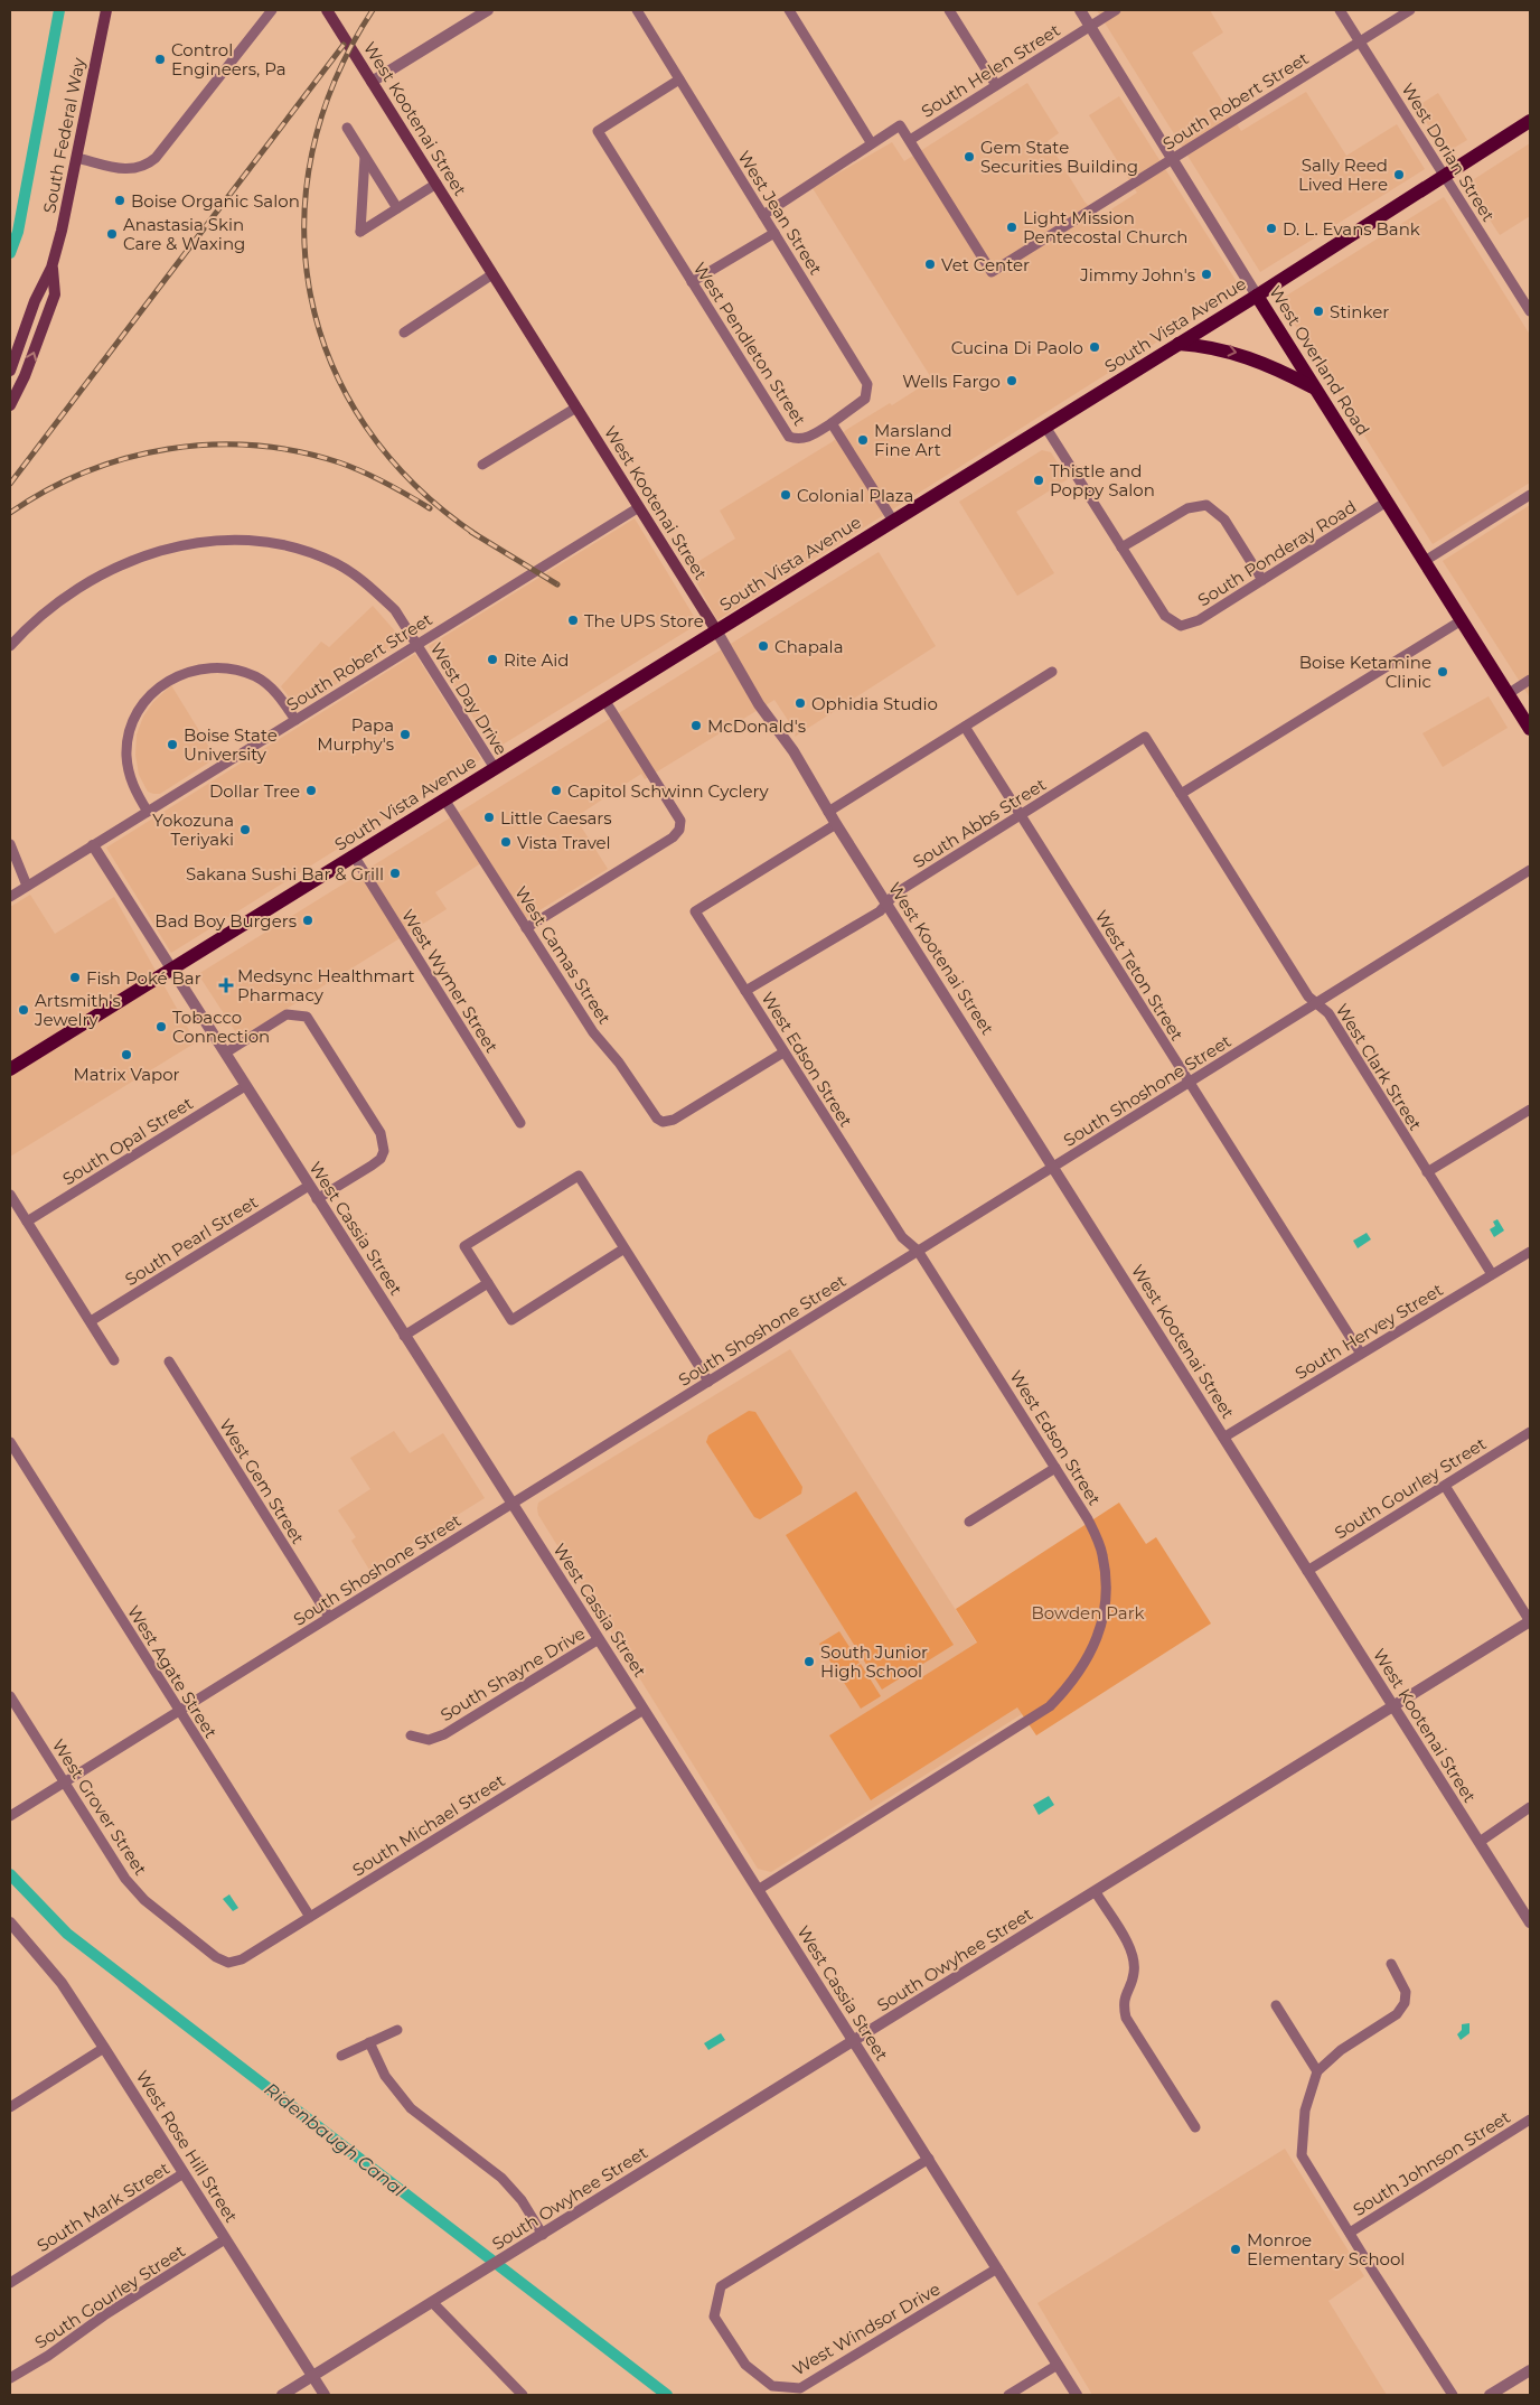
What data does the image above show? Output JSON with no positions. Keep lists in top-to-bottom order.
{
  "streets": {
    "main road": [
      "West Kootenai Street",
      "South Federal Way",
      "South Vista Avenue",
      "West Overland Road"
    ],
    "street": [
      "South Helen Street",
      "South Robert Street",
      "West Dorian Street",
      "West Jean Street",
      "West Pendleton Street",
      "South Ponderay Road",
      "West Day Drive",
      "South Abbs Street",
      "West Camas Street",
      "West Teton Street",
      "West Wymer Street",
      "West Edson Street",
      "West Clark Street",
      "South Shoshone Street",
      "South Opal Street",
      "West Cassia Street",
      "South Pearl Street",
      "South Hervey Street",
      "West Gem Street",
      "South Gourley Street",
      "West Agate Street",
      "South Shayne Drive",
      "West Grover Street",
      "South Michael Street",
      "South Owyhee Street",
      "West Rose Hill Street",
      "South Johnson Street",
      "South Mark Street",
      "West Windsor Drive"
    ]
  },
  "crossings": [
    ["South Helen Street", "South Robert Street"],
    ["South Helen Street", "West Overland Road"],
    ["South Robert Street", "West Kootenai Street"],
    ["South Robert Street", "West Dorian Street"],
    ["South Robert Street", "West Overland Road"],
    ["South Robert Street", "West Day Drive"],
    ["South Robert Street", "West Cassia Street"],
    ["West Kootenai Street", "South Vista Avenue"],
    ["West Kootenai Street", "South Abbs Street"],
    ["West Kootenai Street", "West Edson Street"],
    ["West Kootenai Street", "South Shoshone Street"],
    ["West Kootenai Street", "South Hervey Street"],
    ["West Kootenai Street", "South Gourley Street"],
    ["West Kootenai Street", "South Owyhee Street"],
    ["West Dorian Street", "South Vista Avenue"],
    ["West Jean Street", "West Pendleton Street"],
    ["South Vista Avenue", "West Pendleton Street"],
    ["South Vista Avenue", "West Overland Road"],
    ["South Vista Avenue", "West Day Drive"],
    ["South Vista Avenue", "West Camas Street"],
    ["South Vista Avenue", "West Wymer Street"],
    ["South Vista Avenue", "West Cassia Street"],
    ["West Overland Road", "South Ponderay Road"],
    ["South Abbs Street", "West Teton Street"],
    ["South Abbs Street", "West Edson Street"],
    ["South Abbs Street", "West Clark Street"],
    ["West Camas Street", "West Edson Street"],
    ["West Teton Street", "South Shoshone Street"],
    ["West Teton Street", "South Hervey Street"],
    ["West Edson Street", "South Shoshone Street"],
    ["West Edson Street", "West Cassia Street"],
    ["West Clark Street", "South Shoshone Street"],
    ["West Clark Street", "South Hervey Street"],
    ["South Shoshone Street", "West Cassia Street"],
    ["South Shoshone Street", "West Gem Street"],
    ["South Shoshone Street", "West Agate Street"],
    ["South Shoshone Street", "West Grover Street"],
    ["South Opal Street", "West Cassia Street"],
    ["West Cassia Street", "South Pearl Street"],
    ["West Cassia Street", "South Shayne Drive"],
    ["West Cassia Street", "South Michael Street"],
    ["West Cassia Street", "South Owyhee Street"],
    ["West Cassia Street", "West Windsor Drive"],
    ["South Gourley Street", "West Rose Hill Street"],
    ["West Agate Street", "South Michael Street"],
    ["West Grover Street", "South Michael Street"],
    ["South Owyhee Street", "West Rose Hill Street"],
    ["West Rose Hill Street", "South Mark Street"]
  ],
  "water": ["Ridenbaugh Canal"],
  "parks": ["Bowden Park"],
  "places": {
    "other": [
      "Control Engineers, Pa",
      "Gem State Securities Building",
      "Sally Reed Lived Here",
      "Boise Organic Salon",
      "Light Mission Pentecostal Church",
      "D. L. Evans Bank",
      "Anastasia Skin Care & Waxing",
      "Vet Center",
      "Jimmy John's",
      "Stinker",
      "Cucina Di Paolo",
      "Wells Fargo",
      "Marsland Fine Art",
      "Thistle and Poppy Salon",
      "Colonial Plaza",
      "The UPS Store",
      "Chapala",
      "Rite Aid",
      "Boise Ketamine Clinic",
      "Ophidia Studio",
      "McDonald's",
      "Papa Murphy's",
      "Boise State University",
      "Dollar Tree",
      "Capitol Schwinn Cyclery",
      "Little Caesars",
      "Yokozuna Teriyaki",
      "Vista Travel",
      "Sakana Sushi Bar & Grill",
      "Bad Boy Burgers",
      "Fish Poké Bar",
      "Artsmith's Jewelry",
      "Tobacco Connection",
      "Matrix Vapor",
      "South Junior High School",
      "Monroe Elementary School"
    ],
    "health": ["Medsync Healthmart Pharmacy"]
  }
}
